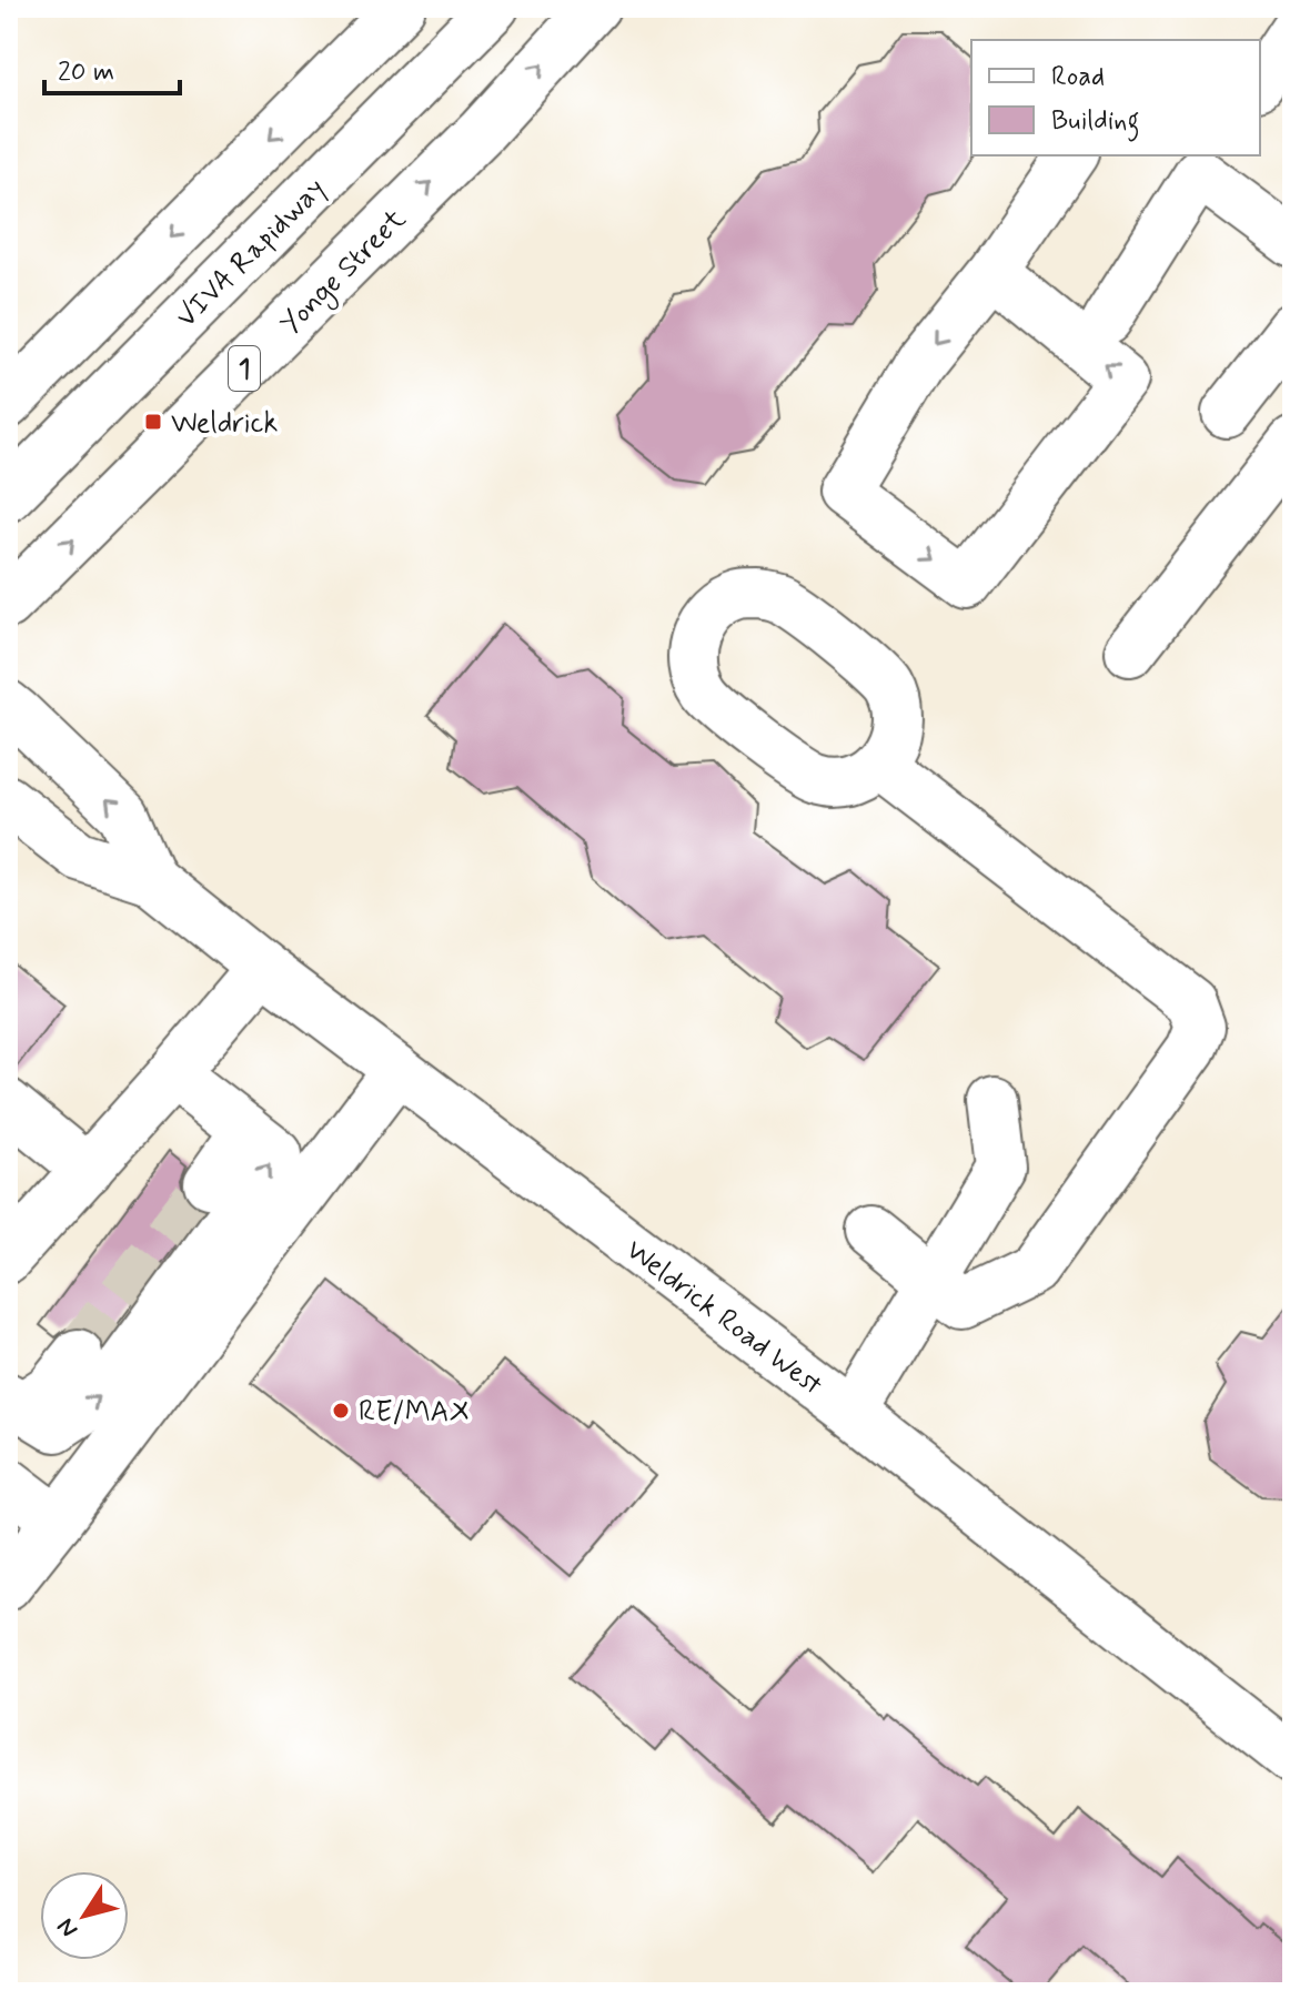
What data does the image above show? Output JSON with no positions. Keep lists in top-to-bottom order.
{
  "streets": {
    "street": [
      "VIVA Rapidway",
      "Yonge Street",
      "1",
      "Weldrick Road West"
    ]
  },
  "places": {
    "transit": ["Weldrick"],
    "other": ["RE/MAX"]
  },
  "legend": ["Road", "Building"],
  "scale_bar": "20 m",
  "north": "bottom left"
}
